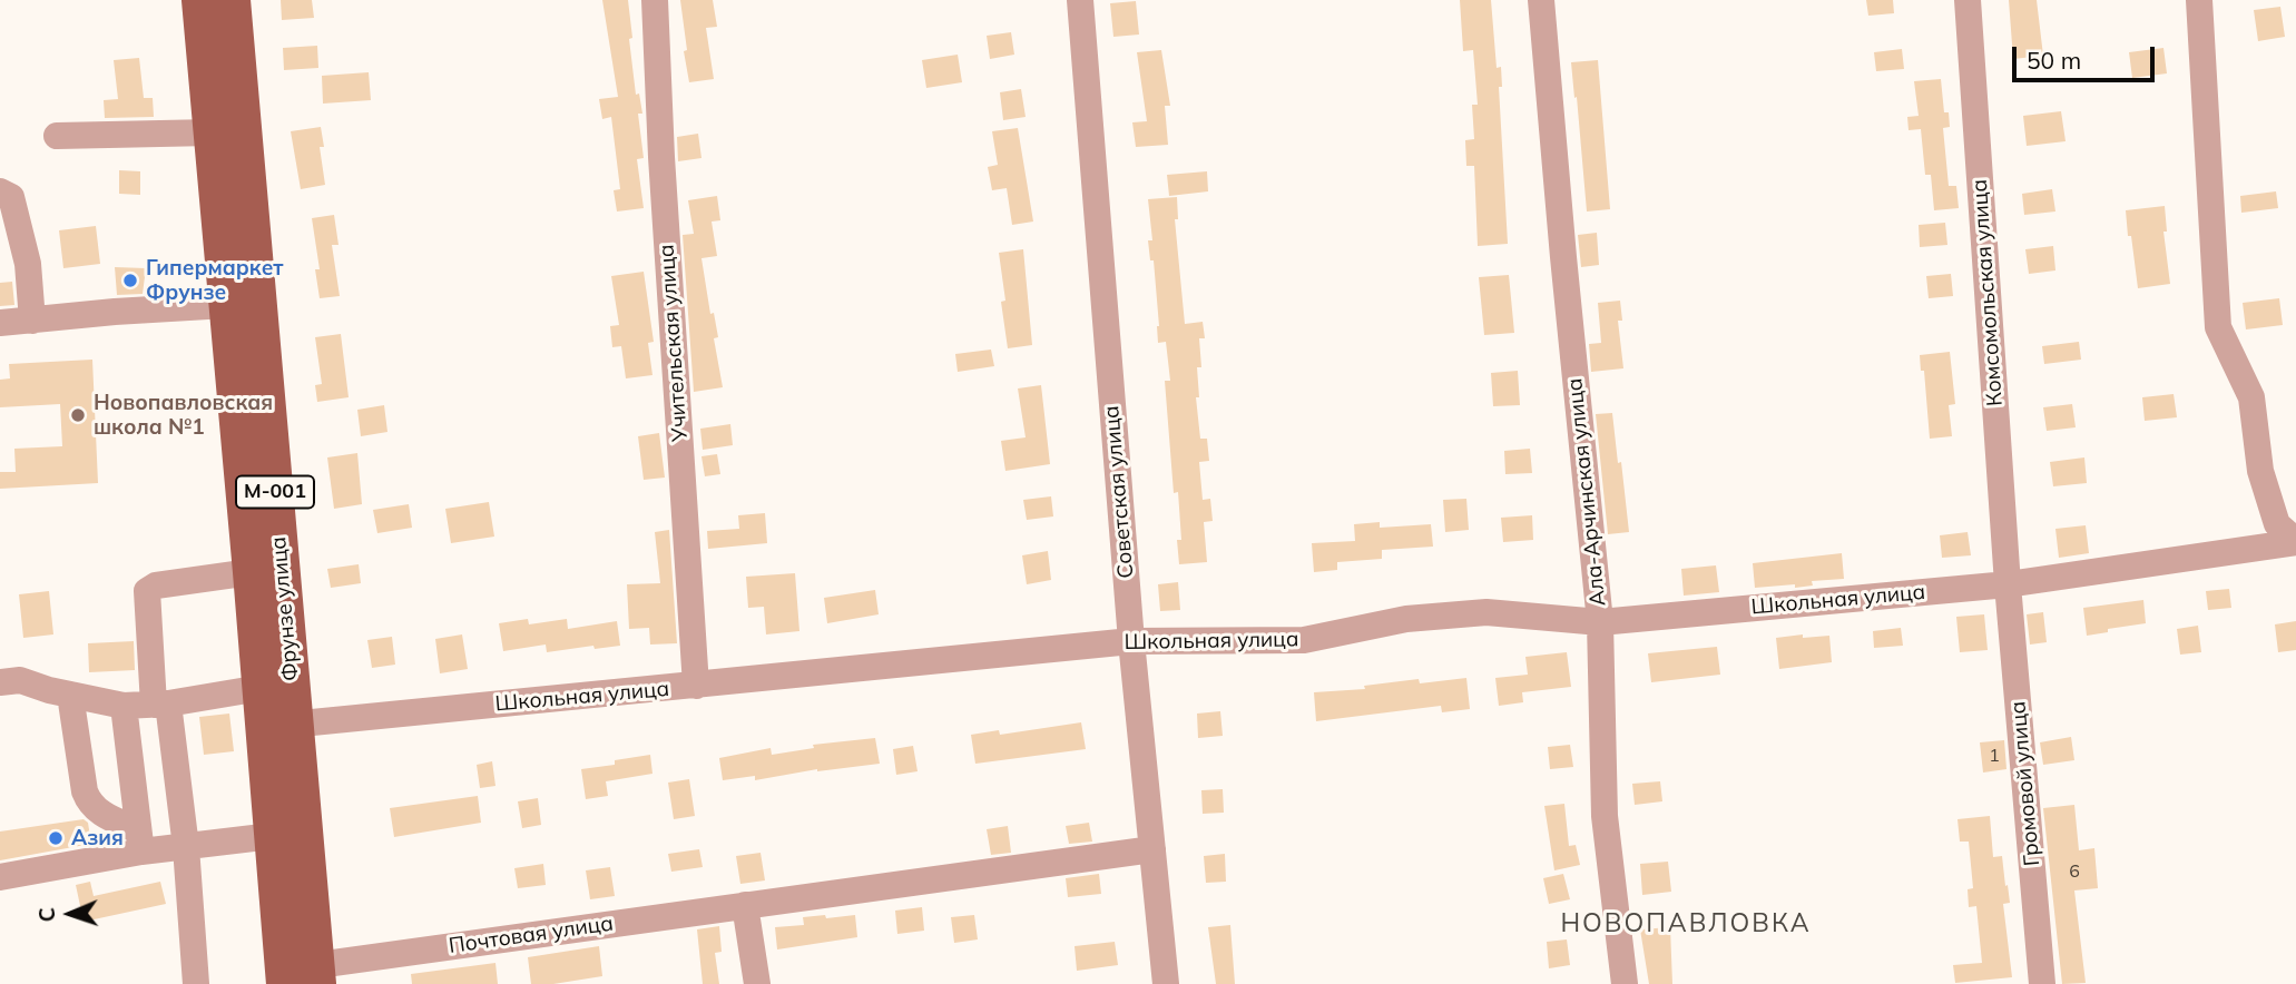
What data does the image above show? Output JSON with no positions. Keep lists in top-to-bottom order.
{
  "streets": {
    "main road": ["M-001", "Фрунзе улица"],
    "street": [
      "Комсомольская улица",
      "Учительская улица",
      "Советская улица",
      "Ала-Арчинская улица",
      "Школьная улица",
      "Громовой улица",
      "Почтовая улица"
    ]
  },
  "crossings": [
    ["Комсомольская улица", "Школьная улица"],
    ["Комсомольская улица", "Громовой улица"],
    ["Учительская улица", "Школьная улица"],
    ["Советская улица", "Школьная улица"],
    ["Советская улица", "Почтовая улица"],
    ["Ала-Арчинская улица", "Школьная улица"],
    ["Школьная улица", "Фрунзе улица"],
    ["Школьная улица", "Громовой улица"],
    ["Фрунзе улица", "Почтовая улица"]
  ],
  "districts": ["НОВОПАВЛОВКА"],
  "places": ["Гипермаркет Фрунзе", "Новопавловская школа №1", "Азия"],
  "house_numbers": ["1", "6"],
  "scale_bar": "50 m",
  "north": "left"
}
